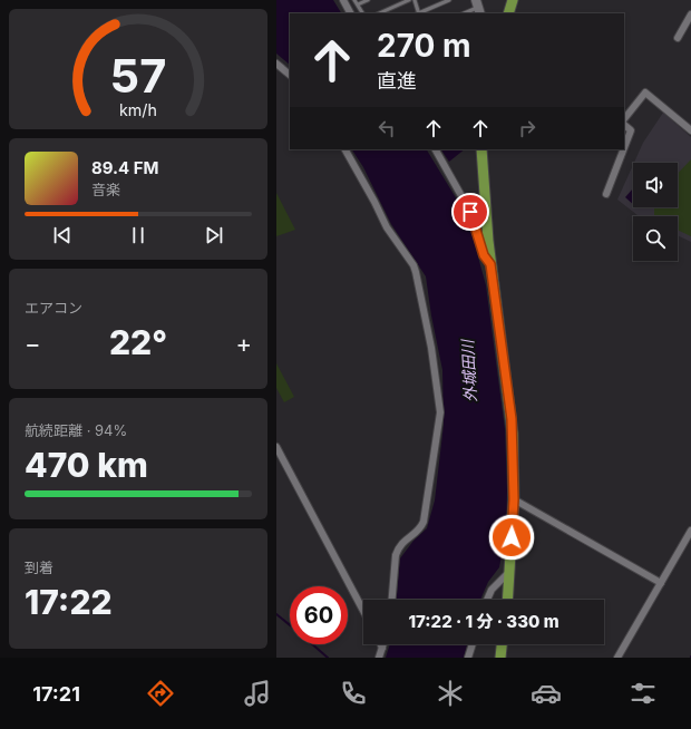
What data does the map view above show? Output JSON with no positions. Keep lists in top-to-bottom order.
{
  "water": ["外城田川"],
  "page": {
    "turn": ["270 m", "直進"],
    "song": ["89.4 FM", "音楽"],
    "tile": [
      "エアコン",
      ["航続距離 · 94%", "470 km"],
      ["到着", "17:22"]
    ],
    "heat": ["−", "22°", "+"],
    "limit": "60",
    "trip": "17:22 · 1 分 · 330 m",
    "tabs": "17:21",
    "gauge": ["57", "km/h"]
  }
}
